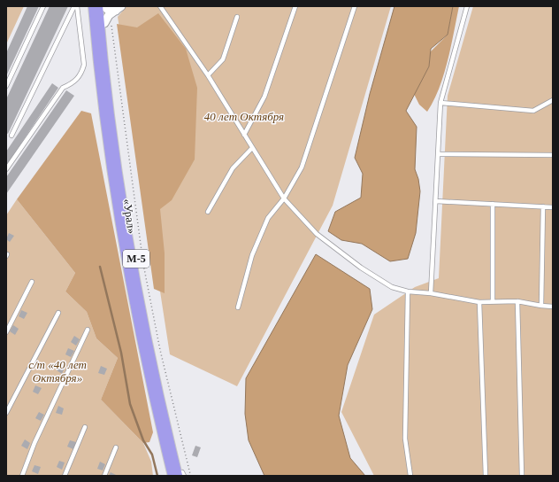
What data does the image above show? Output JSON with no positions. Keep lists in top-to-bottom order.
{
  "streets": {
    "highway": ["«Урал»", "М-5"]
  },
  "crossings": [
    ["«Урал»", "М-5"]
  ],
  "parks": ["40 лет Октября", "с/т «40 лет Октября»"]
}
